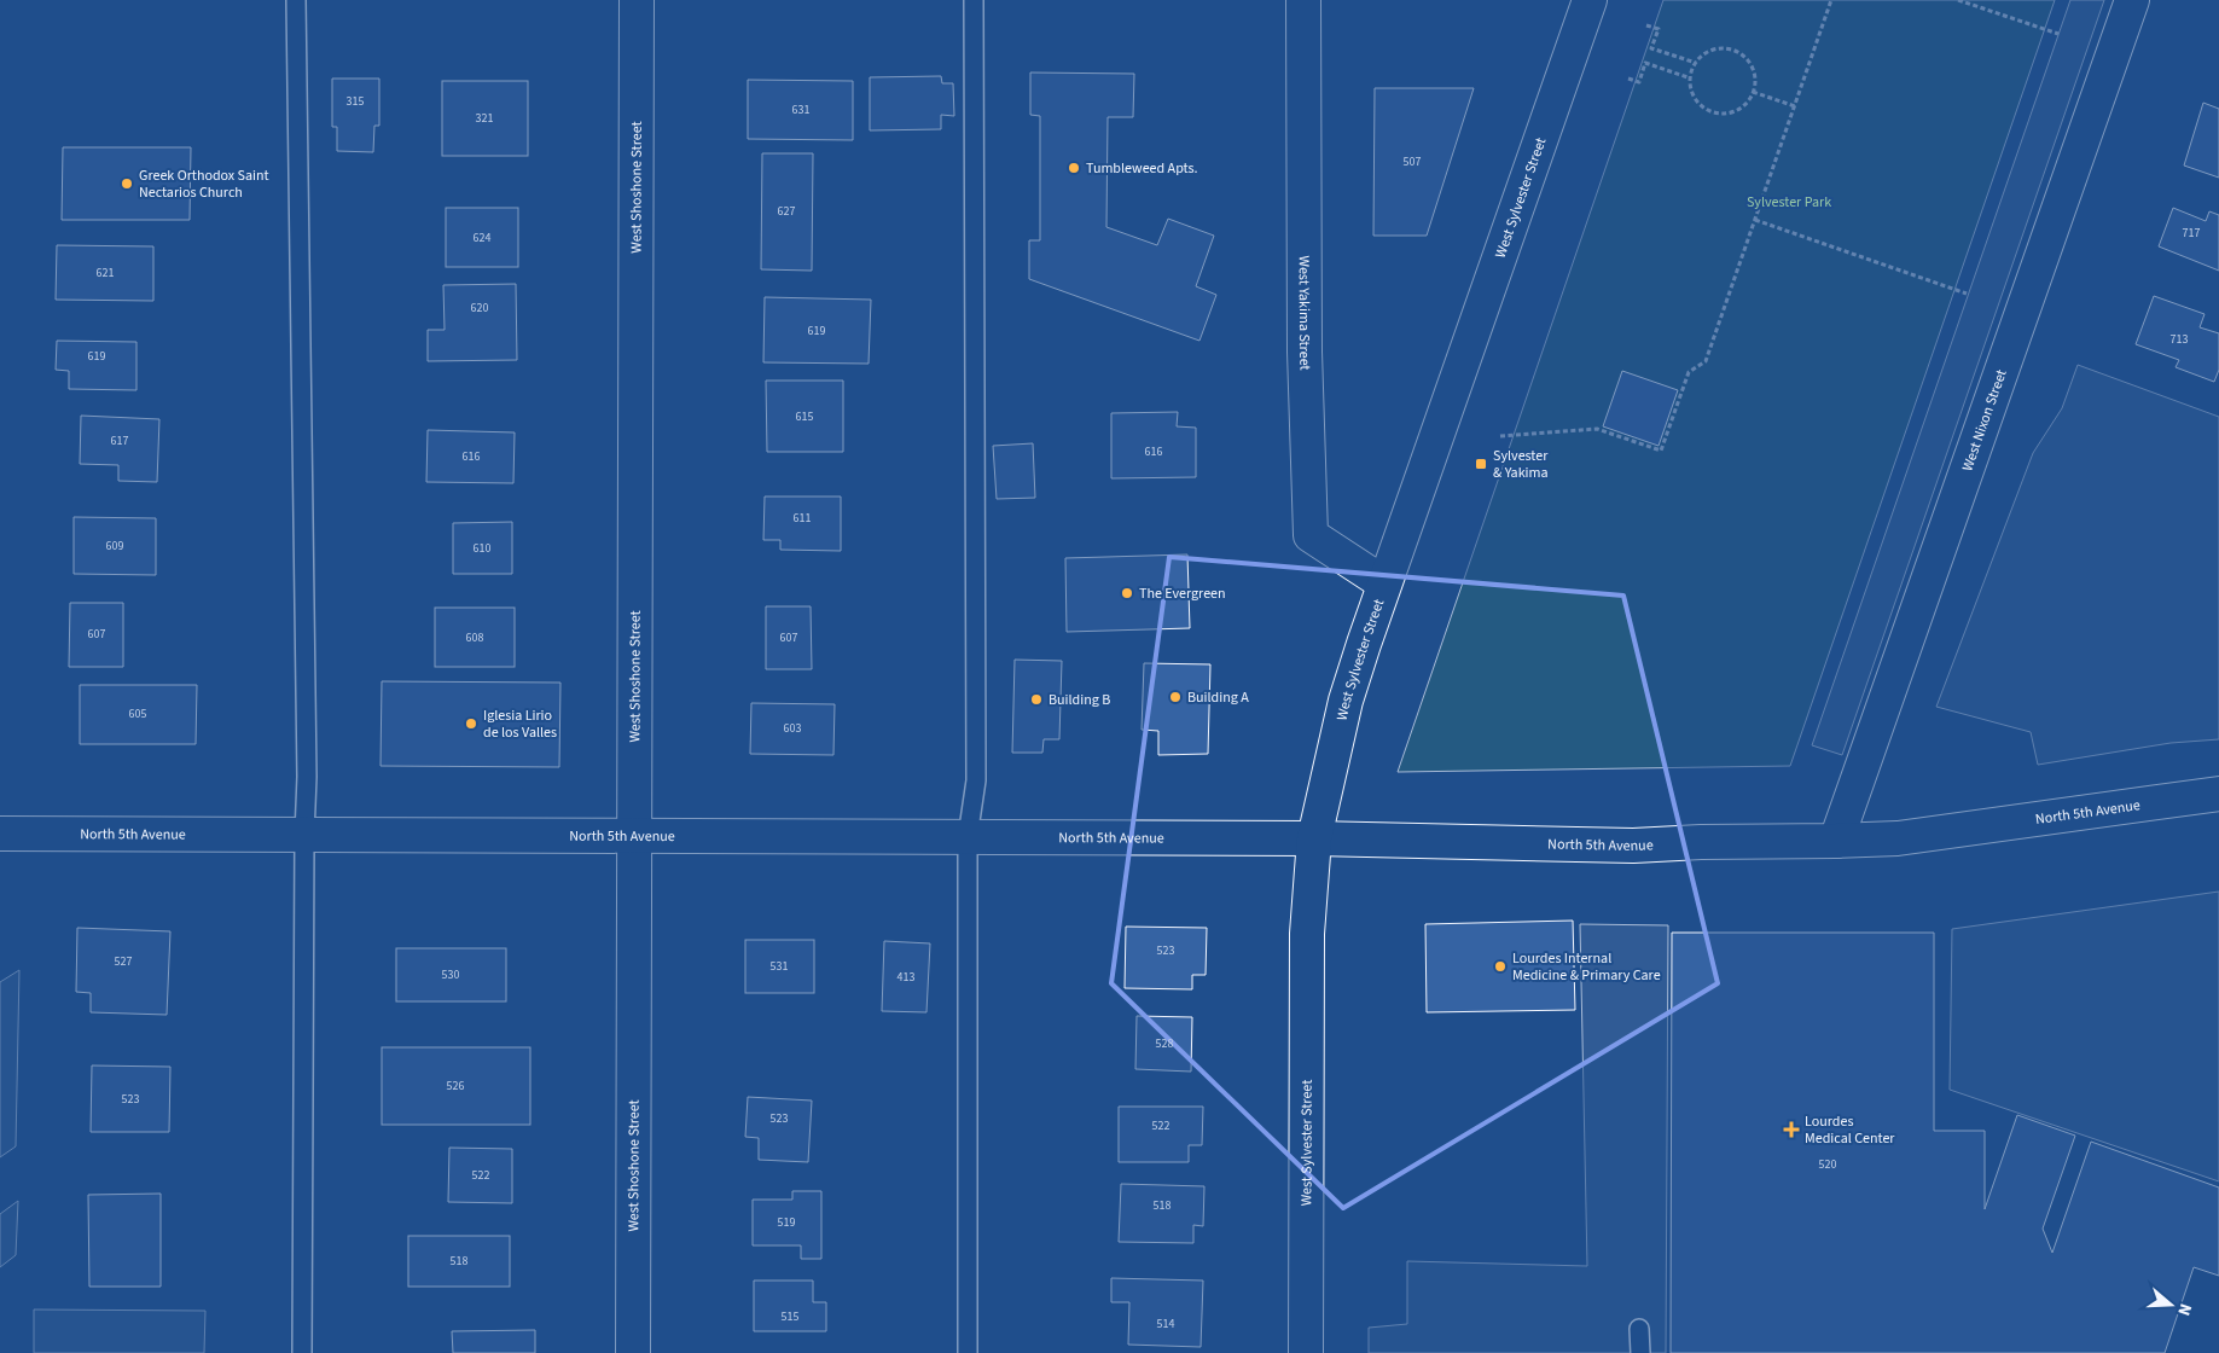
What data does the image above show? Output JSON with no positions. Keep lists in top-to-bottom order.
{
  "streets": {
    "street": [
      "West Shoshone Street",
      "West Sylvester Street",
      "West Yakima Street",
      "West Nixon Street",
      "North 5th Avenue"
    ]
  },
  "crossings": [
    ["West Shoshone Street", "North 5th Avenue"],
    ["West Sylvester Street", "West Yakima Street"],
    ["West Sylvester Street", "North 5th Avenue"],
    ["West Nixon Street", "North 5th Avenue"]
  ],
  "parks": ["Sylvester Park"],
  "places": {
    "other": [
      "Tumbleweed Apts.",
      "Greek Orthodox Saint Nectarios Church",
      "The Evergreen",
      "Building A",
      "Building B",
      "Iglesia Lirio de los Valles",
      "Lourdes Internal Medicine & Primary Care"
    ],
    "transit": ["Sylvester & Yakima"],
    "health": ["Lourdes Medical Center"]
  },
  "house_numbers": [
    "315",
    "631",
    "321",
    "507",
    "627",
    "717",
    "624",
    "621",
    "620",
    "619",
    "713",
    "619",
    "615",
    "617",
    "616",
    "616",
    "611",
    "609",
    "610",
    "607",
    "608",
    "607",
    "605",
    "603",
    "523",
    "527",
    "531",
    "530",
    "413",
    "528",
    "526",
    "523",
    "523",
    "522",
    "520",
    "522",
    "518",
    "519",
    "518",
    "515",
    "514"
  ],
  "north": "right"
}
